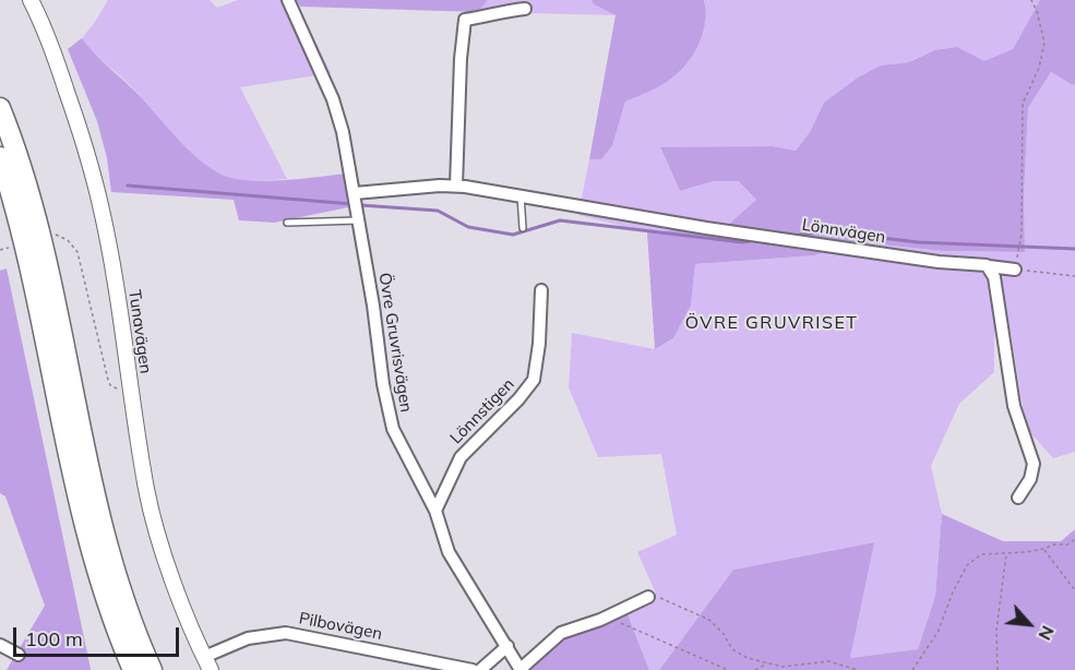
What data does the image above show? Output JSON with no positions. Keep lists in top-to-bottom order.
{
  "streets": {
    "street": [
      "Lönnvägen",
      "Tunavägen",
      "Övre Gruvrisvägen",
      "Lönnstigen",
      "Pilbovägen"
    ]
  },
  "crossings": [
    ["Lönnvägen", "Övre Gruvrisvägen"],
    ["Tunavägen", "Pilbovägen"],
    ["Övre Gruvrisvägen", "Lönnstigen"]
  ],
  "districts": ["ÖVRE GRUVRISET"],
  "scale_bar": "100 m",
  "north": "bottom right"
}
